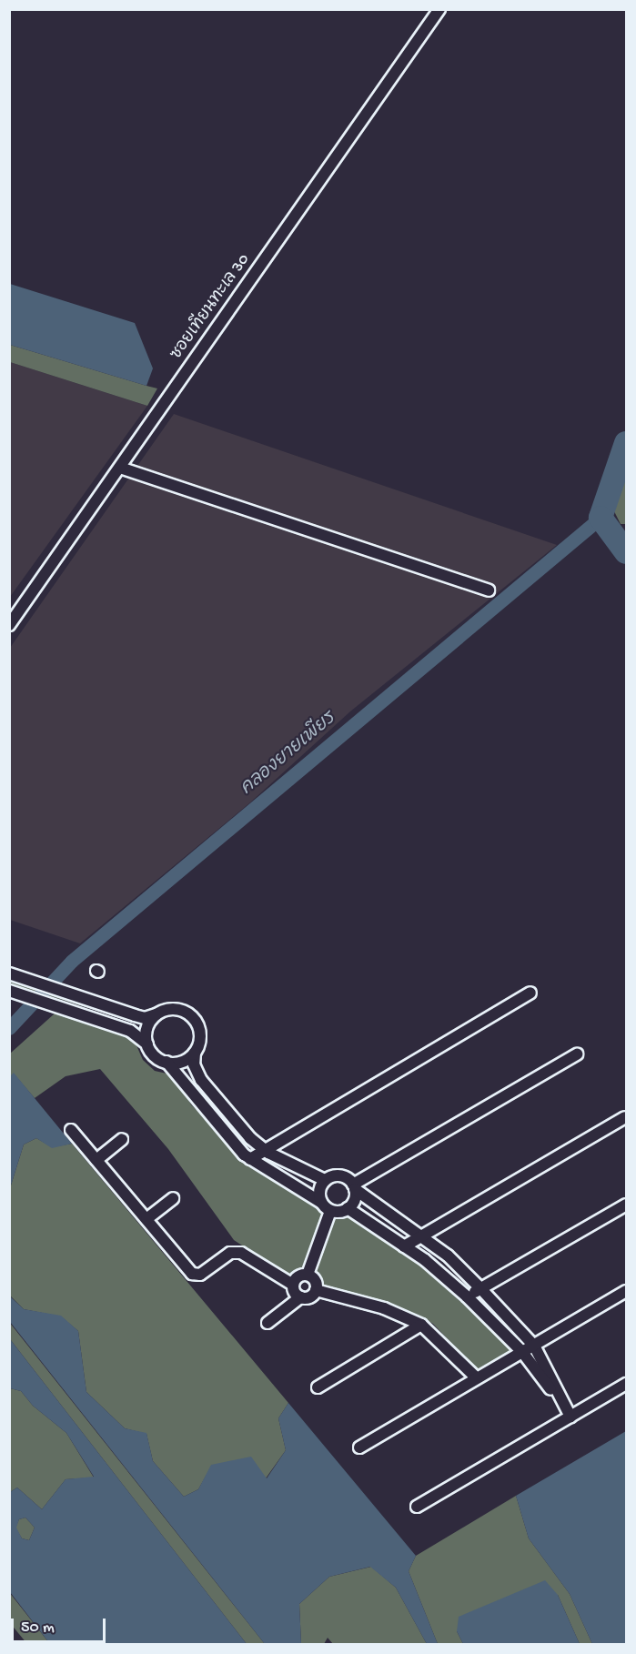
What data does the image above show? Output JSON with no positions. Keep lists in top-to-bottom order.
{
  "streets": {
    "street": ["ซอยเทียนทะเล 30"]
  },
  "water": ["คลองยายเพียร"],
  "scale_bar": "50 m"
}
